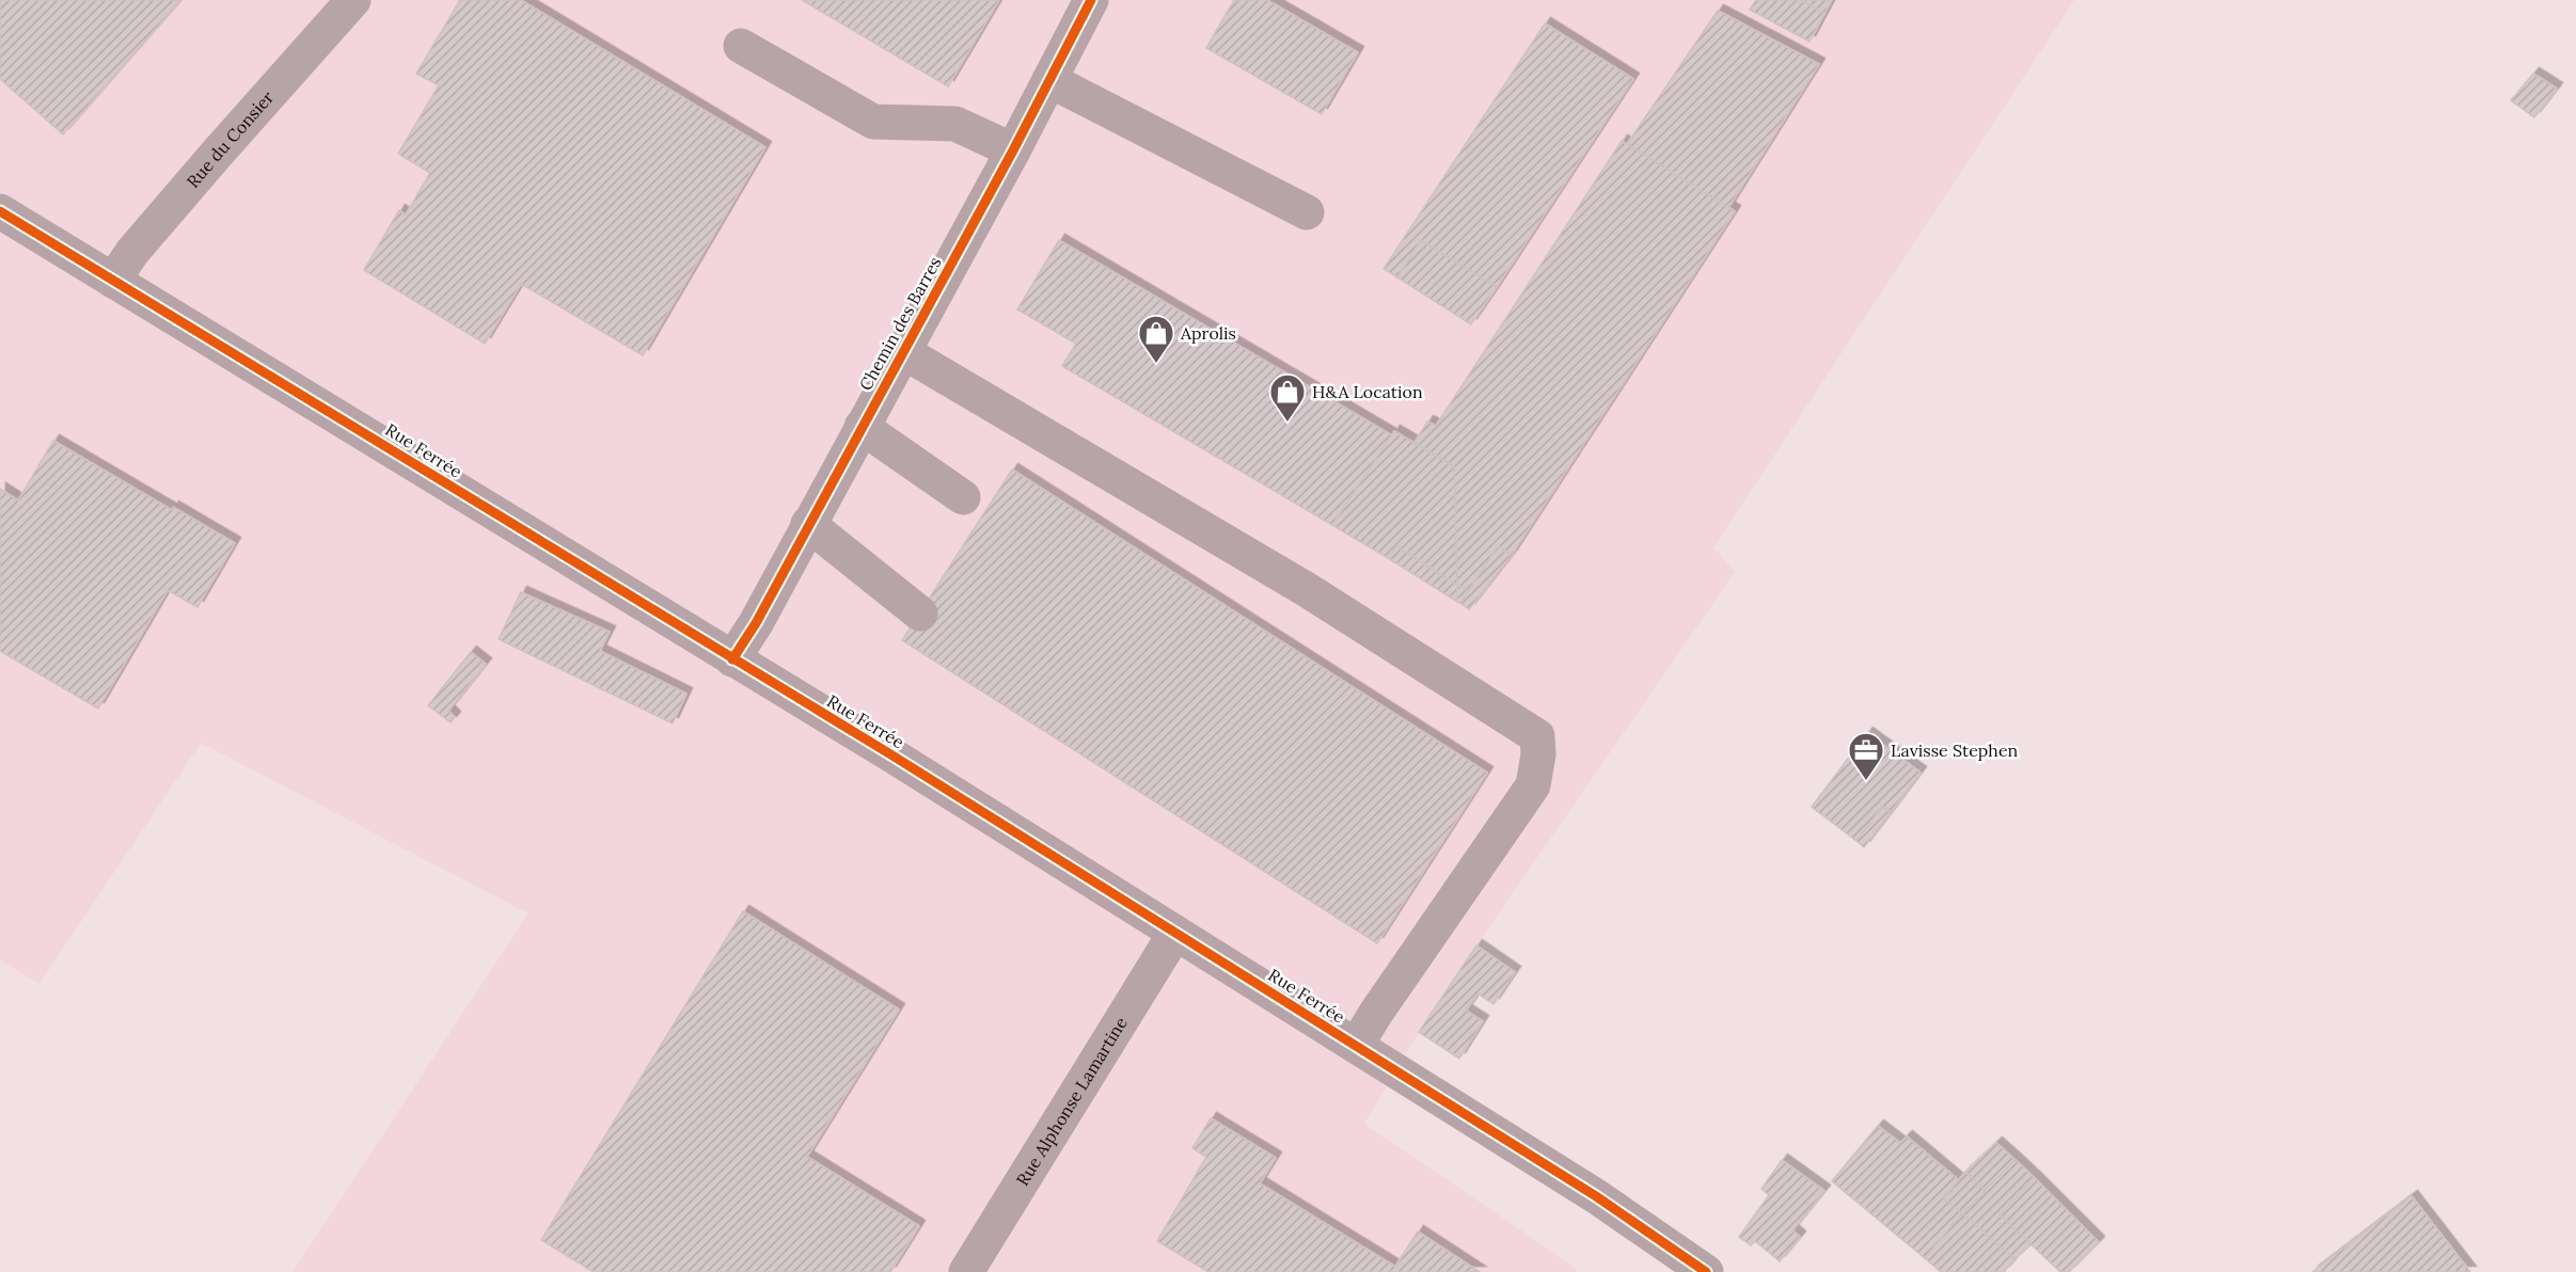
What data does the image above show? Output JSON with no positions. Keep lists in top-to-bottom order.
{
  "streets": {
    "street": [
      "Rue du Consier",
      "Chemin des Barres",
      "Rue Ferrée",
      "Rue Alphonse Lamartine"
    ]
  },
  "crossings": [
    ["Rue du Consier", "Rue Ferrée"],
    ["Chemin des Barres", "Rue Ferrée"],
    ["Rue Ferrée", "Rue Alphonse Lamartine"]
  ],
  "places": {
    "shop": ["Aprolis", "H&A Location"],
    "office": ["Lavisse Stephen"]
  }
}
